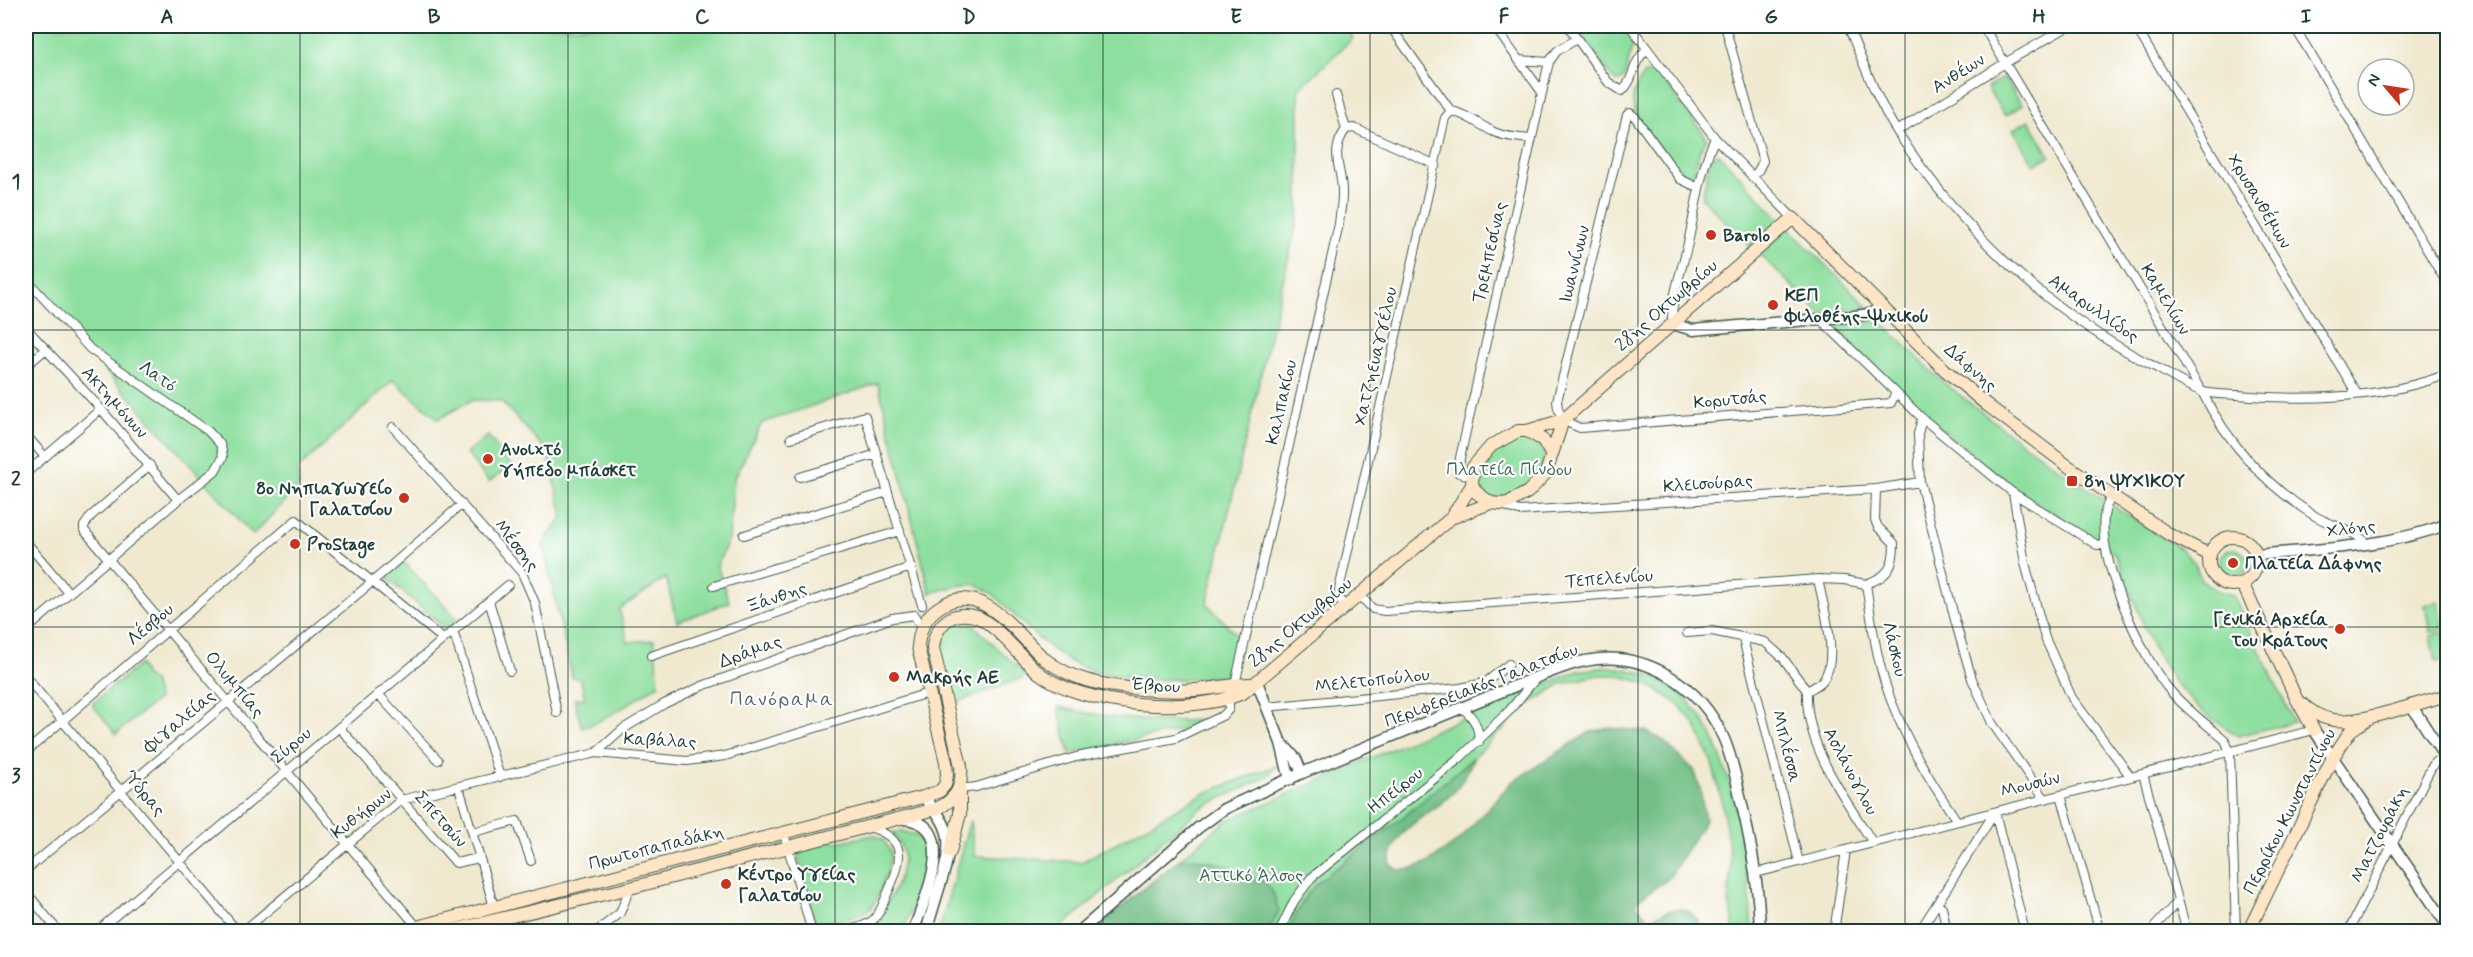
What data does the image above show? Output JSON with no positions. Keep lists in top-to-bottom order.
{
  "streets": {
    "main road": [
      "28ης Οκτωβρίου",
      "Δάφνης",
      "Έβρου",
      "Περρίκου Κωνσταντίνου",
      "Πρωτοπαπαδάκη"
    ],
    "street": [
      "Ανθέων",
      "Χρυσανθέμων",
      "Τρεμπεσίνας",
      "Ιωαννίνων",
      "Καμελίων",
      "Αμαρυλλίδος",
      "Χατζηευαγγέλου",
      "Λατό",
      "Κορυτσάς",
      "Ακτημόνων",
      "Καλπακίου",
      "Κλεισούρας",
      "Χλόης",
      "Μέσσης",
      "Τεπελενίου",
      "Ξάνθης",
      "Λέσβου",
      "Λάσκου",
      "Δράμας",
      "Μελετοπούλου",
      "Ολυμπίας",
      "Περιφερειακός Γαλατσίου",
      "Φιγαλείας",
      "Καβάλας",
      "Σύρου",
      "Μπλέσσα",
      "Ασλάνογλου",
      "Μουσών",
      "Ηπείρου",
      "Ύδρας",
      "Κυθήρων",
      "Σπετσών",
      "Ματζουράκη"
    ]
  },
  "crossings": [
    ["Ανθέων", "Καμελίων"],
    ["Ανθέων", "Αμαρυλλίδος"],
    ["Χρυσανθέμων", "Αμαρυλλίδος"],
    ["Τρεμπεσίνας", "28ης Οκτωβρίου"],
    ["Τρεμπεσίνας", "Κλεισούρας"],
    ["Ιωαννίνων", "28ης Οκτωβρίου"],
    ["Ιωαννίνων", "Κορυτσάς"],
    ["Καμελίων", "Αμαρυλλίδος"],
    ["Καμελίων", "Χλόης"],
    ["28ης Οκτωβρίου", "Χατζηευαγγέλου"],
    ["28ης Οκτωβρίου", "Δάφνης"],
    ["28ης Οκτωβρίου", "Κορυτσάς"],
    ["28ης Οκτωβρίου", "Κλεισούρας"],
    ["28ης Οκτωβρίου", "Τεπελενίου"],
    ["28ης Οκτωβρίου", "Έβρου"],
    ["Δάφνης", "Χλόης"],
    ["Λατό", "Ακτημόνων"],
    ["Λατό", "Ολυμπίας"],
    ["Ακτημόνων", "Ολυμπίας"],
    ["Καλπακίου", "Έβρου"],
    ["Μέσσης", "Φιγαλείας"],
    ["Τεπελενίου", "Λάσκου"],
    ["Λέσβου", "Ολυμπίας"],
    ["Λέσβου", "Φιγαλείας"],
    ["Λέσβου", "Ύδρας"],
    ["Λάσκου", "Μουσών"],
    ["Δράμας", "Καβάλας"],
    ["Δράμας", "Κυθήρων"],
    ["Ολυμπίας", "Φιγαλείας"],
    ["Ολυμπίας", "Σύρου"],
    ["Ολυμπίας", "Κυθήρων"],
    ["Ολυμπίας", "Πρωτοπαπαδάκη"],
    ["Περιφερειακός Γαλατσίου", "Μουσών"],
    ["Περιφερειακός Γαλατσίου", "Ηπείρου"],
    ["Φιγαλείας", "Ύδρας"],
    ["Καβάλας", "Κυθήρων"],
    ["Σύρου", "Ύδρας"],
    ["Σύρου", "Σπετσών"],
    ["Μπλέσσα", "Μουσών"],
    ["Ασλάνογλου", "Μουσών"],
    ["Ύδρας", "Κυθήρων"],
    ["Κυθήρων", "Σπετσών"]
  ],
  "districts": ["Πανόραμα"],
  "parks": ["Πλατεία Πίνδου", "Αττικό Άλσος"],
  "places": {
    "other": [
      "Barolo",
      "ΚΕΠ Φιλοθέης-Ψυχικού",
      "Ανοιχτό γήπεδο μπάσκετ",
      "8ο Νηπιαγωγείο Γαλατσίου",
      "ProStage",
      "Πλατεία Δάφνης",
      "Γενικά Αρχεία του Κράτους",
      "Μακρής ΑΕ",
      "Κέντρο Υγείας Γαλατσίου"
    ],
    "transit": ["8η ΨΥΧΙΚΟΥ"]
  },
  "north": "top left",
  "grid": {
    "columns": [
      "A",
      "B",
      "C",
      "D",
      "E",
      "F",
      "G",
      "H",
      "I"
    ],
    "rows": ["1", "2", "3"]
  }
}
